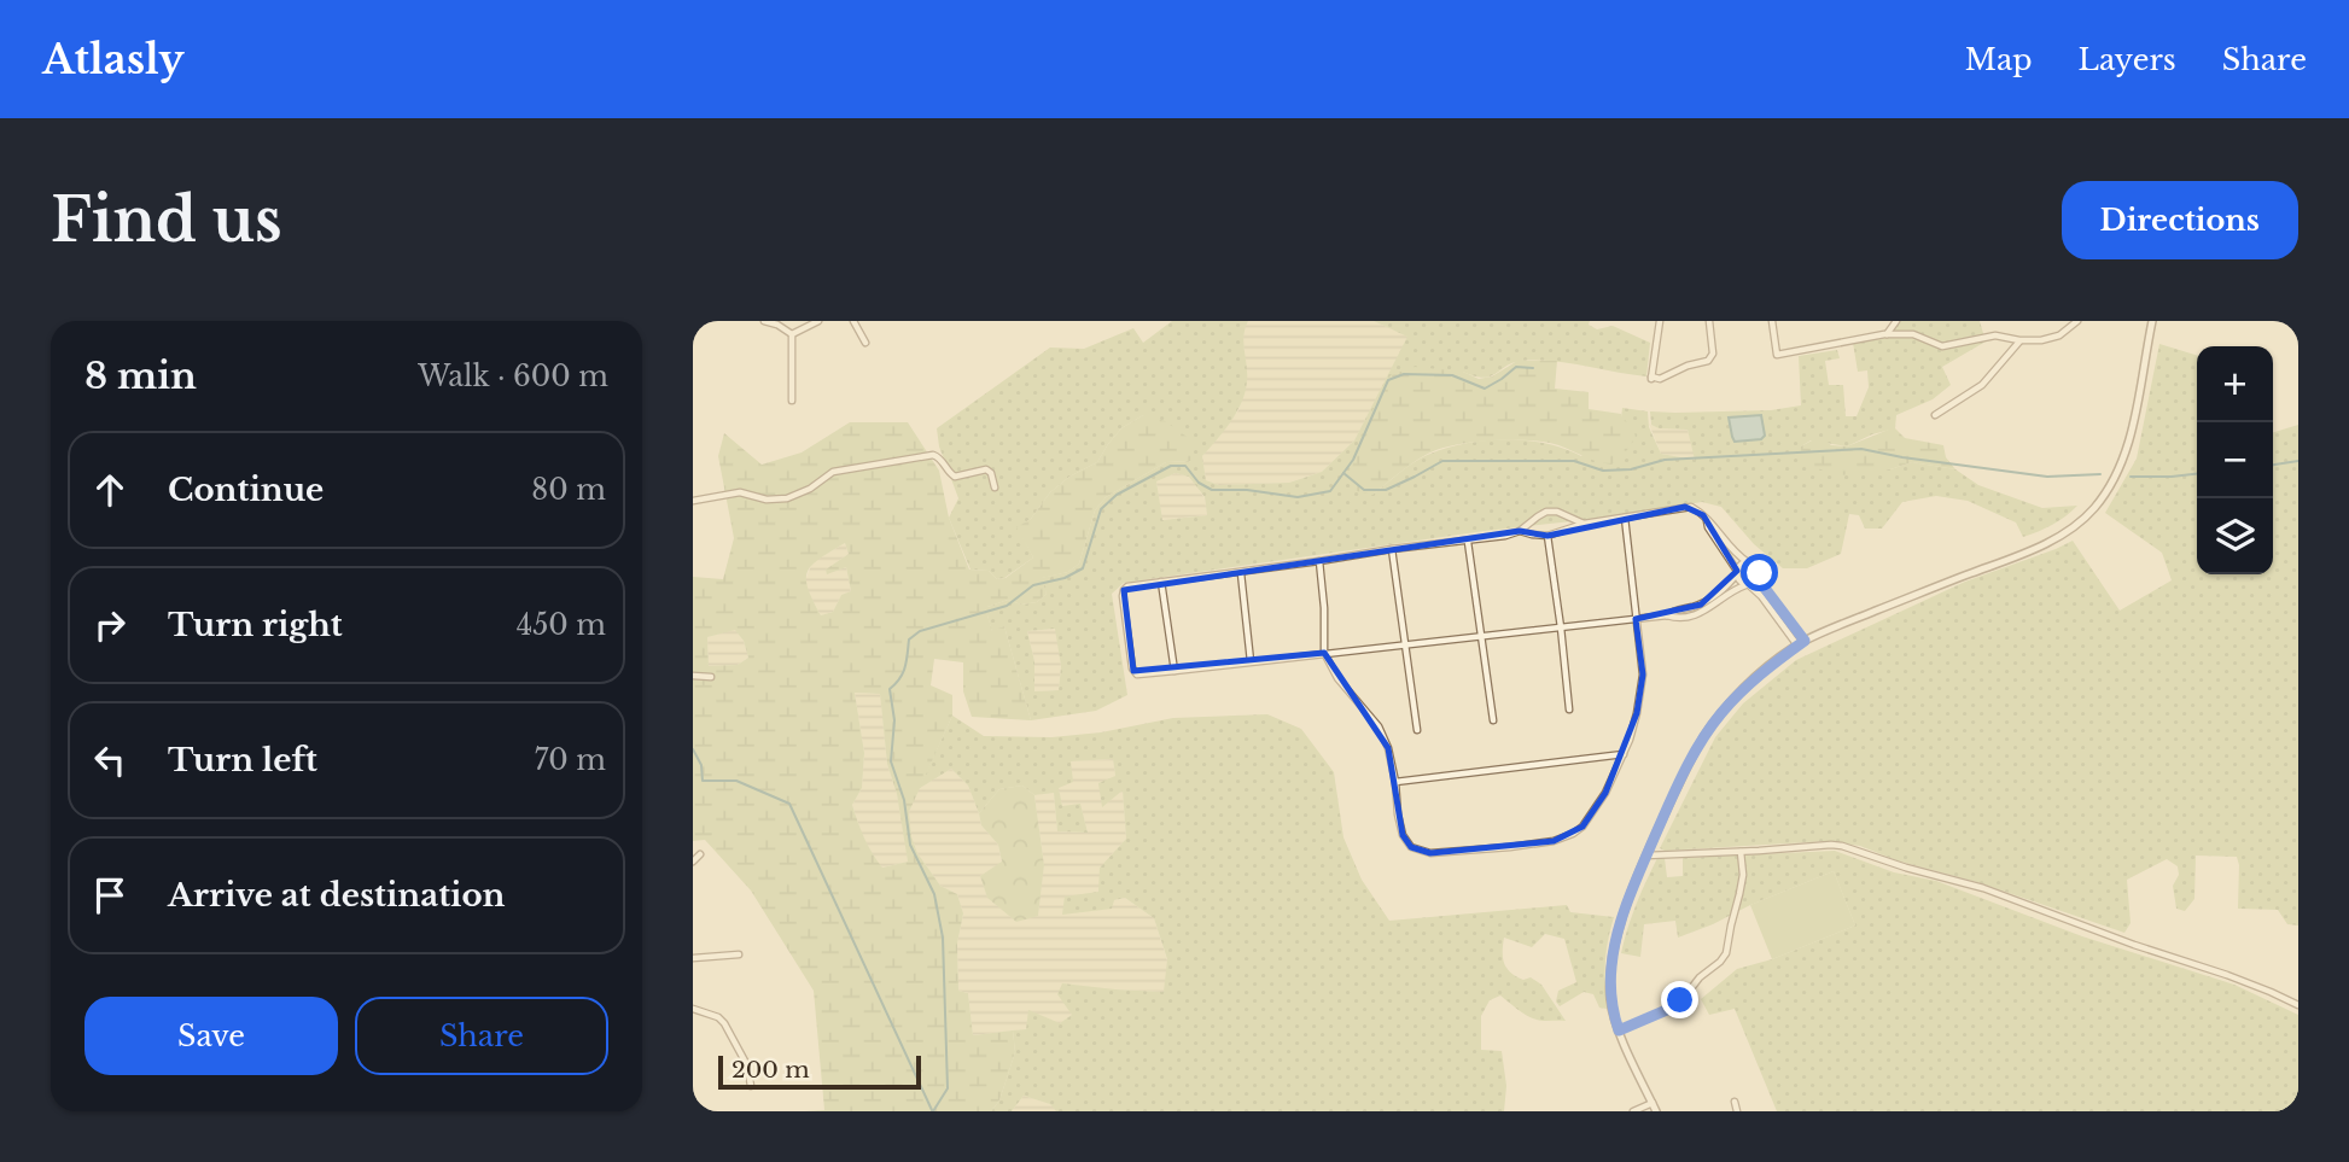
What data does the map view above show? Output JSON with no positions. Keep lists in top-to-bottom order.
{
  "scale_bar": "200 m",
  "page": {
    "header": "Atlasly",
    "nav": ["Map", "Layers", "Share"],
    "buttons": [
      "Directions",
      ["Save", "Share"]
    ],
    "title": "Find us",
    "heading": ["8 min", "Walk · 600 m"],
    "map_buttons": ["+", "−"],
    "list": [
      ["Continue", "80 m"],
      ["Turn right", "450 m"],
      ["Turn left", "70 m"],
      "Arrive at destination"
    ],
    "scale": "200 m"
  }
}
